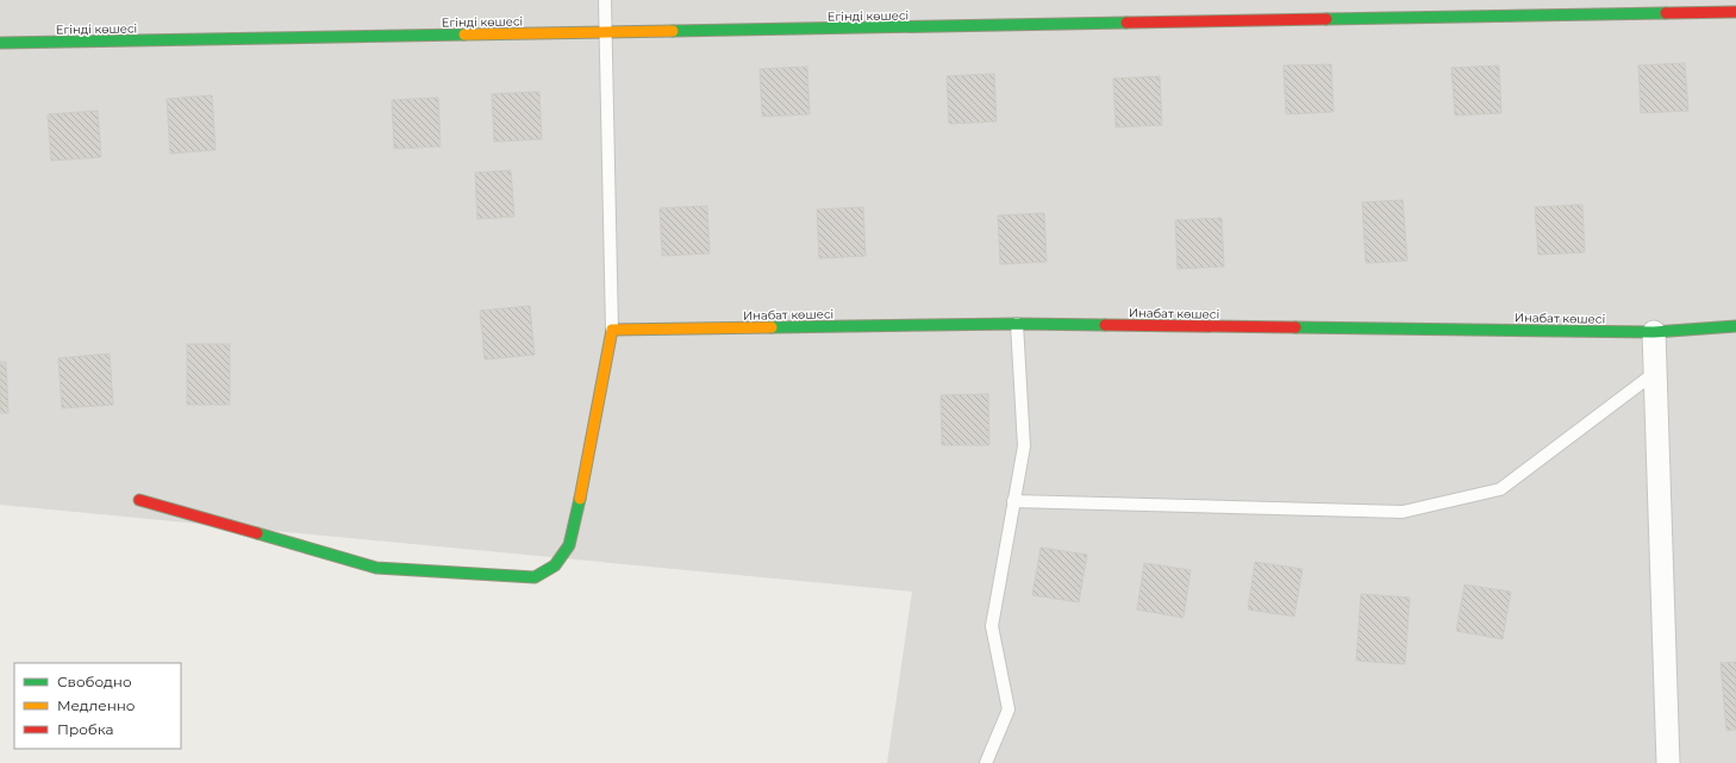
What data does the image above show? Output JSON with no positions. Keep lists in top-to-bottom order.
{
  "streets": {
    "street": ["Егінді көшесі", "Инабат көшесі"]
  },
  "legend": ["Свободно", "Медленно", "Пробка"]
}
